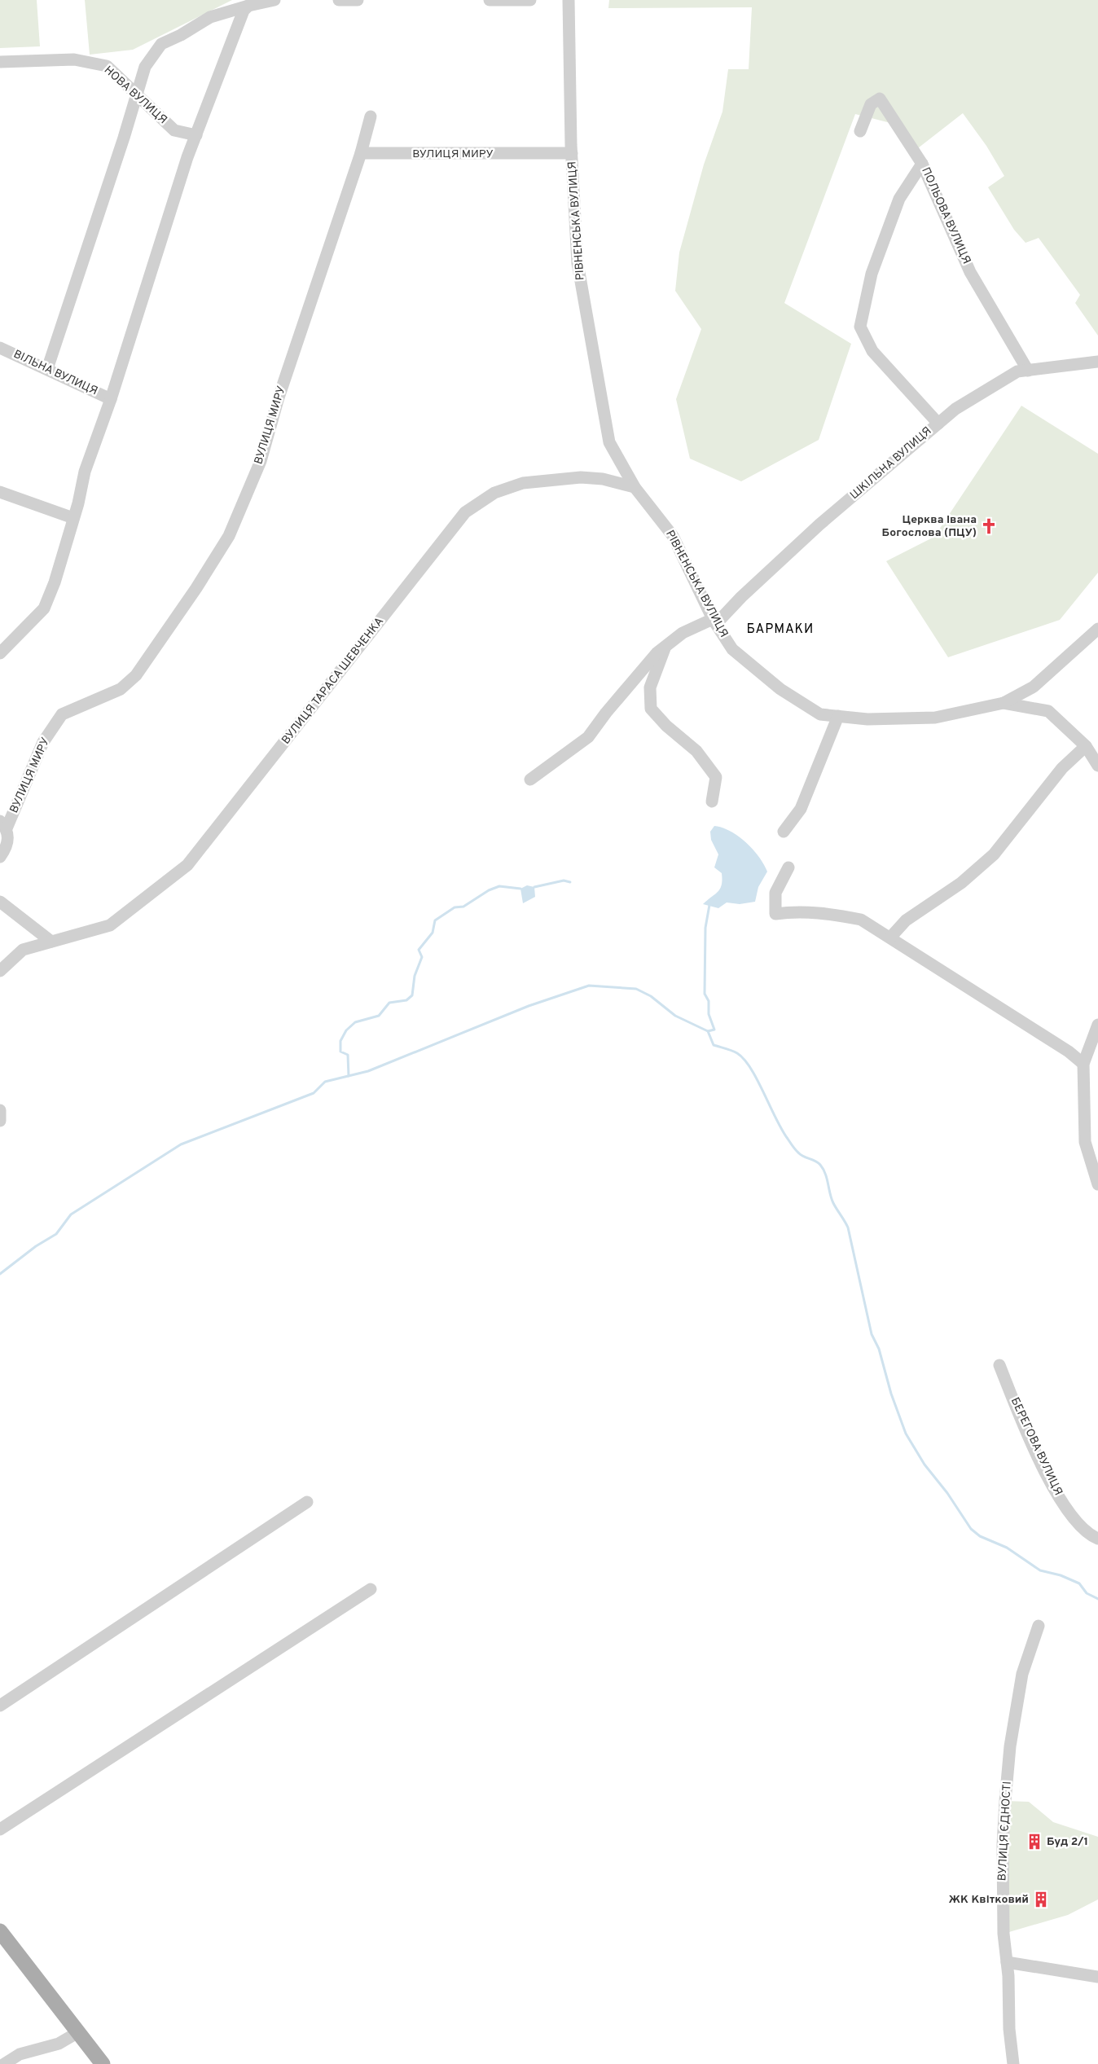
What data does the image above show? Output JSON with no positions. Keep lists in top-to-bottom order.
{
  "streets": {
    "street": [
      "НОВА ВУЛИЦЯ",
      "ВУЛИЦЯ МИРУ",
      "ПОЛЬОВА ВУЛИЦЯ",
      "РІВНЕНСЬКА ВУЛИЦЯ",
      "ВІЛЬНА ВУЛИЦЯ",
      "ШКІЛЬНА ВУЛИЦЯ",
      "ВУЛИЦЯ ТАРАСА ШЕВЧЕНКА",
      "БЕРЕГОВА ВУЛИЦЯ",
      "ВУЛИЦЯ ЄДНОСТІ"
    ]
  },
  "crossings": [
    ["ВУЛИЦЯ МИРУ", "РІВНЕНСЬКА ВУЛИЦЯ"],
    ["ПОЛЬОВА ВУЛИЦЯ", "ШКІЛЬНА ВУЛИЦЯ"],
    ["РІВНЕНСЬКА ВУЛИЦЯ", "ШКІЛЬНА ВУЛИЦЯ"],
    ["РІВНЕНСЬКА ВУЛИЦЯ", "ВУЛИЦЯ ТАРАСА ШЕВЧЕНКА"]
  ],
  "districts": ["БАРМАКИ"],
  "places": {
    "church": ["Церква Івана Богослова (ПЦУ)"],
    "building": ["Буд 2/1", "ЖК Квітковий"]
  }
}
